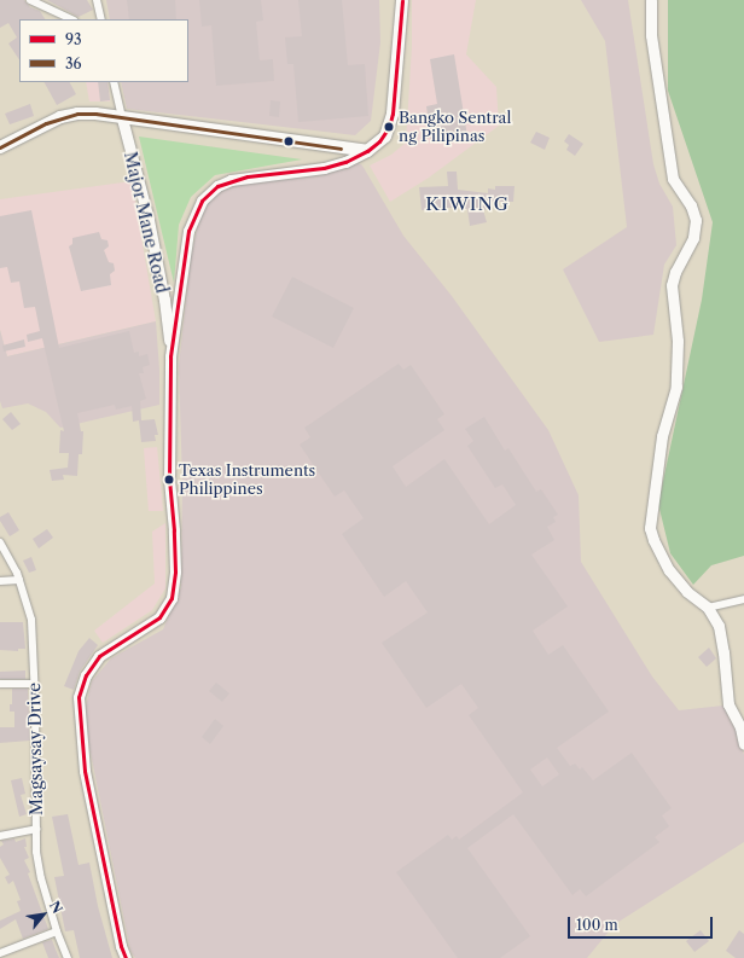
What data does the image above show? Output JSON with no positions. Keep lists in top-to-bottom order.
{
  "streets": {
    "main road": ["Major Mane Road"],
    "street": ["Magsaysay Drive"]
  },
  "districts": ["KIWING"],
  "places": ["Bangko Sentral ng Pilipinas", "Texas Instruments Philippines"],
  "lines": ["transit line 93", "transit line 36"],
  "legend": ["93", "36"],
  "scale_bar": "100 m",
  "north": "top right"
}
